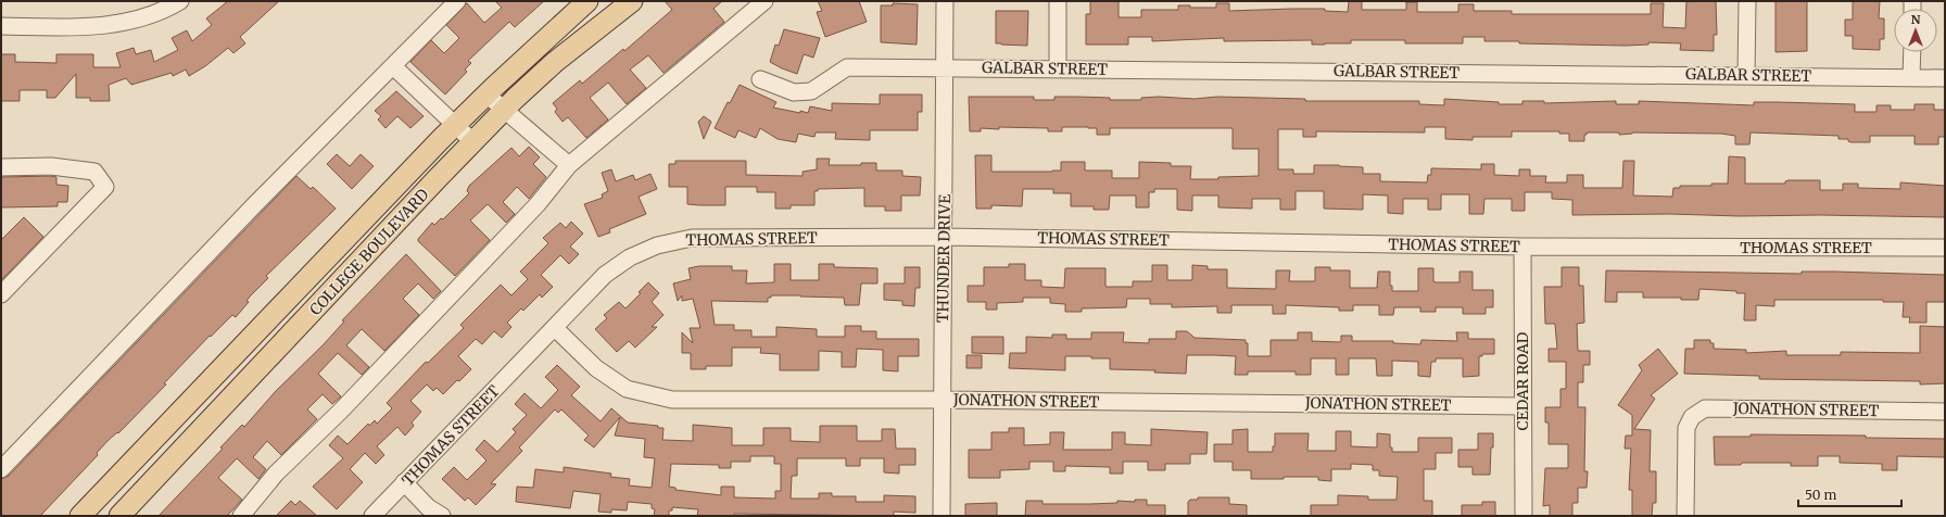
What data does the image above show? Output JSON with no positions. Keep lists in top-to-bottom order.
{
  "streets": {
    "main road": ["COLLEGE BOULEVARD"],
    "street": [
      "GALBAR STREET",
      "THOMAS STREET",
      "THUNDER DRIVE",
      "CEDAR ROAD",
      "JONATHON STREET"
    ]
  },
  "crossings": [
    ["GALBAR STREET", "THUNDER DRIVE"],
    ["THOMAS STREET", "THUNDER DRIVE"],
    ["THOMAS STREET", "CEDAR ROAD"],
    ["THOMAS STREET", "JONATHON STREET"],
    ["THUNDER DRIVE", "JONATHON STREET"],
    ["CEDAR ROAD", "JONATHON STREET"]
  ],
  "scale_bar": "50 m",
  "north": "top"
}
